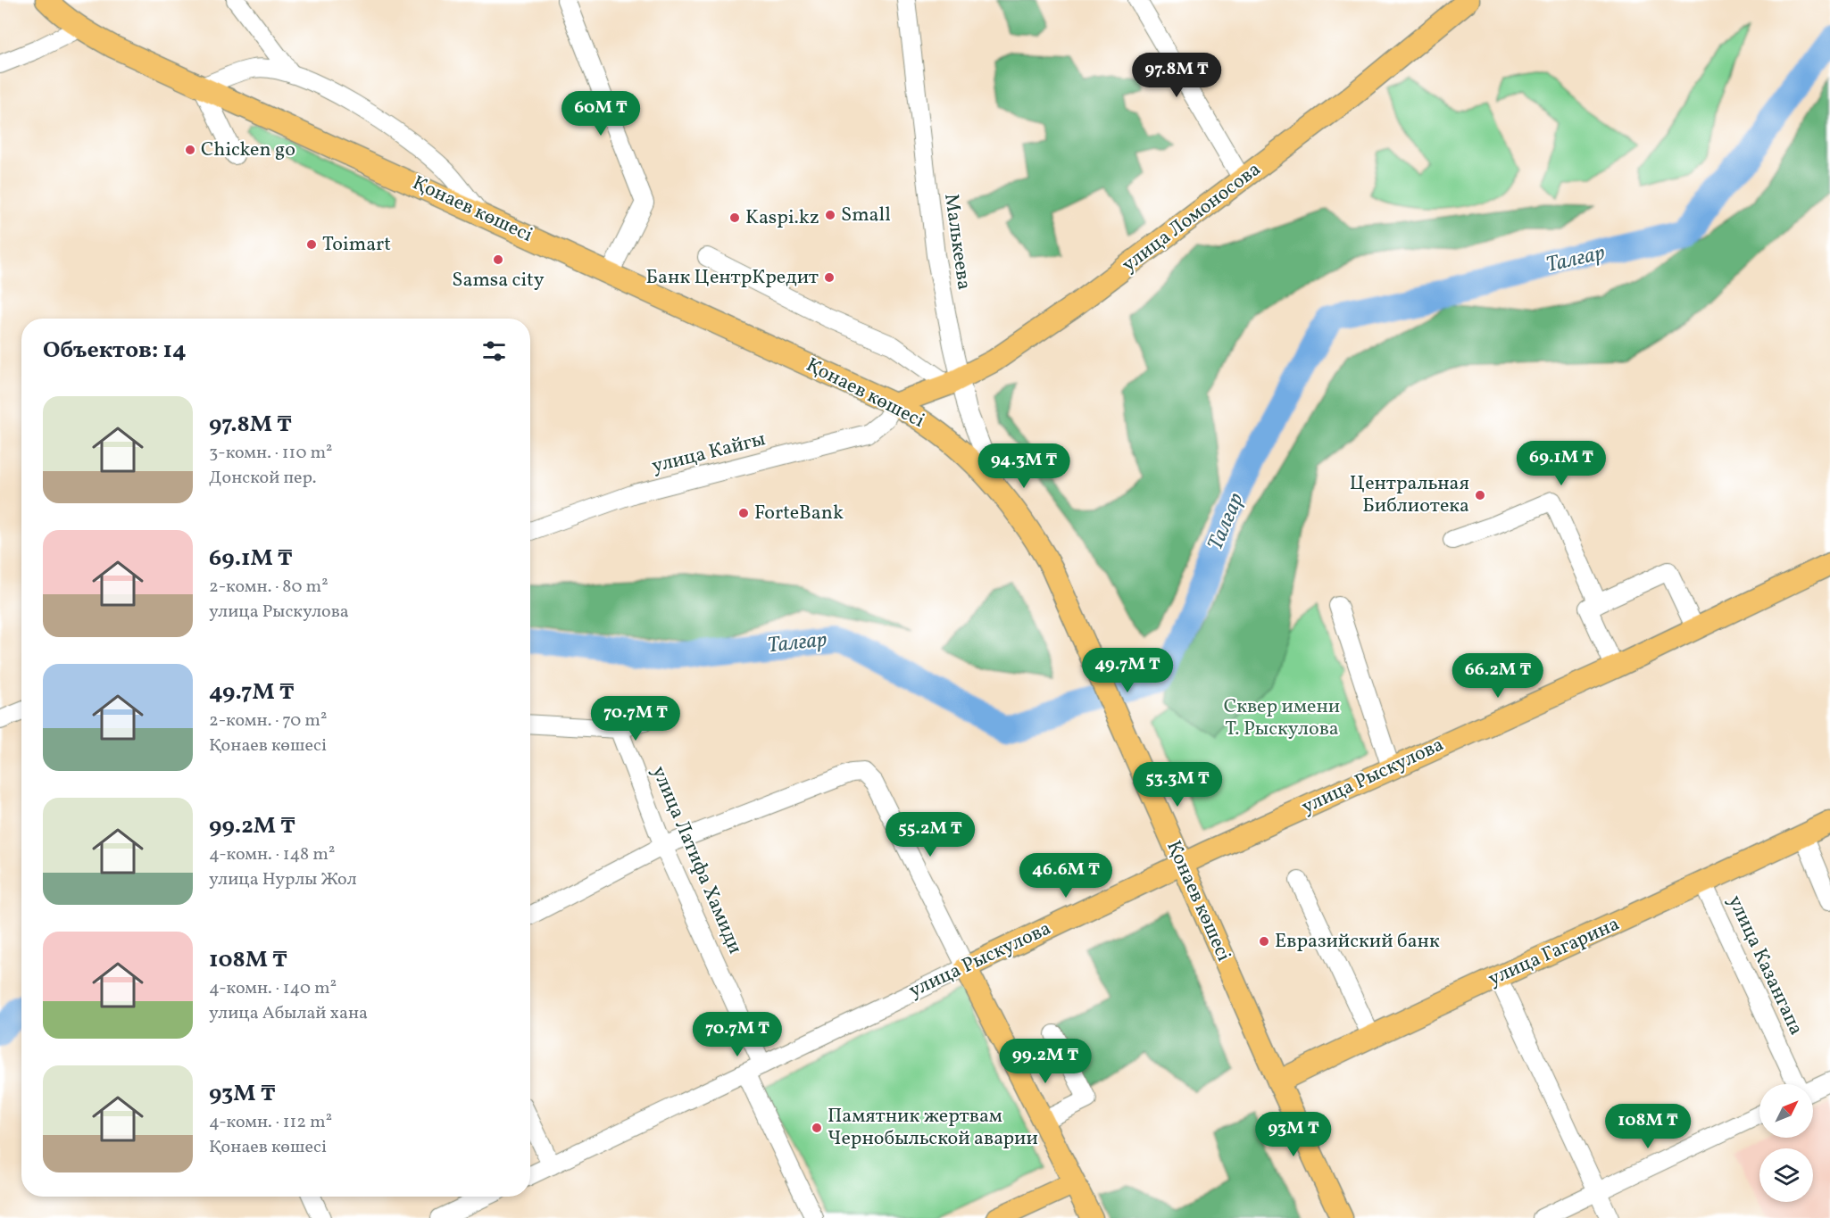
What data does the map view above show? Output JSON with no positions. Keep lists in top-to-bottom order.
{
  "streets": {
    "main road": [
      "Қонаев көшесі",
      "улица Ломоносова",
      "улица Рыскулова",
      "улица Гагарина"
    ],
    "street": [
      "Малькеева",
      "улица Кайгы",
      "улица Латифа Хамиди",
      "улица Казангапа"
    ]
  },
  "crossings": [
    ["Қонаев көшесі", "улица Ломоносова"],
    ["Қонаев көшесі", "Малькеева"],
    ["Қонаев көшесі", "улица Кайгы"],
    ["Қонаев көшесі", "улица Рыскулова"],
    ["Қонаев көшесі", "улица Гагарина"],
    ["улица Ломоносова", "Малькеева"],
    ["улица Ломоносова", "улица Кайгы"],
    ["улица Рыскулова", "улица Латифа Хамиди"],
    ["улица Гагарина", "улица Казангапа"]
  ],
  "water": ["Талғар"],
  "parks": ["Сквер имени Т. Рыскулова"],
  "places": [
    "Chicken go",
    "Small",
    "Kaspi.kz",
    "Toimart",
    "Samsa city",
    "Банк ЦентрКредит",
    "Центральная Библиотека",
    "ForteBank",
    "Евразийский банк",
    "Памятник жертвам Чернобыльской аварии"
  ],
  "north": "top right",
  "page": {
    "price": [
      "97.8M ₸",
      "60M ₸",
      "69.1M ₸",
      "94.3M ₸",
      "49.7M ₸",
      "66.2M ₸",
      "70.7M ₸",
      "53.3M ₸",
      "55.2M ₸",
      "46.6M ₸",
      "70.7M ₸",
      "99.2M ₸",
      "108M ₸",
      "93M ₸"
    ],
    "heading": "Объектов: 14",
    "list": [
      {
        "name": "97.8M ₸",
        "note": "3-комн. · 110 m² · Донской пер."
      },
      {
        "name": "69.1M ₸",
        "note": "2-комн. · 80 m² · улица Рыскулова"
      },
      {
        "name": "49.7M ₸",
        "note": "2-комн. · 70 m² · Қонаев көшесі"
      },
      {
        "name": "99.2M ₸",
        "note": "4-комн. · 148 m² · улица Нурлы Жол"
      },
      {
        "name": "108M ₸",
        "note": "4-комн. · 140 m² · улица Абылай хана"
      },
      {
        "name": "93M ₸",
        "note": "4-комн. · 112 m² · Қонаев көшесі"
      }
    ]
  }
}
